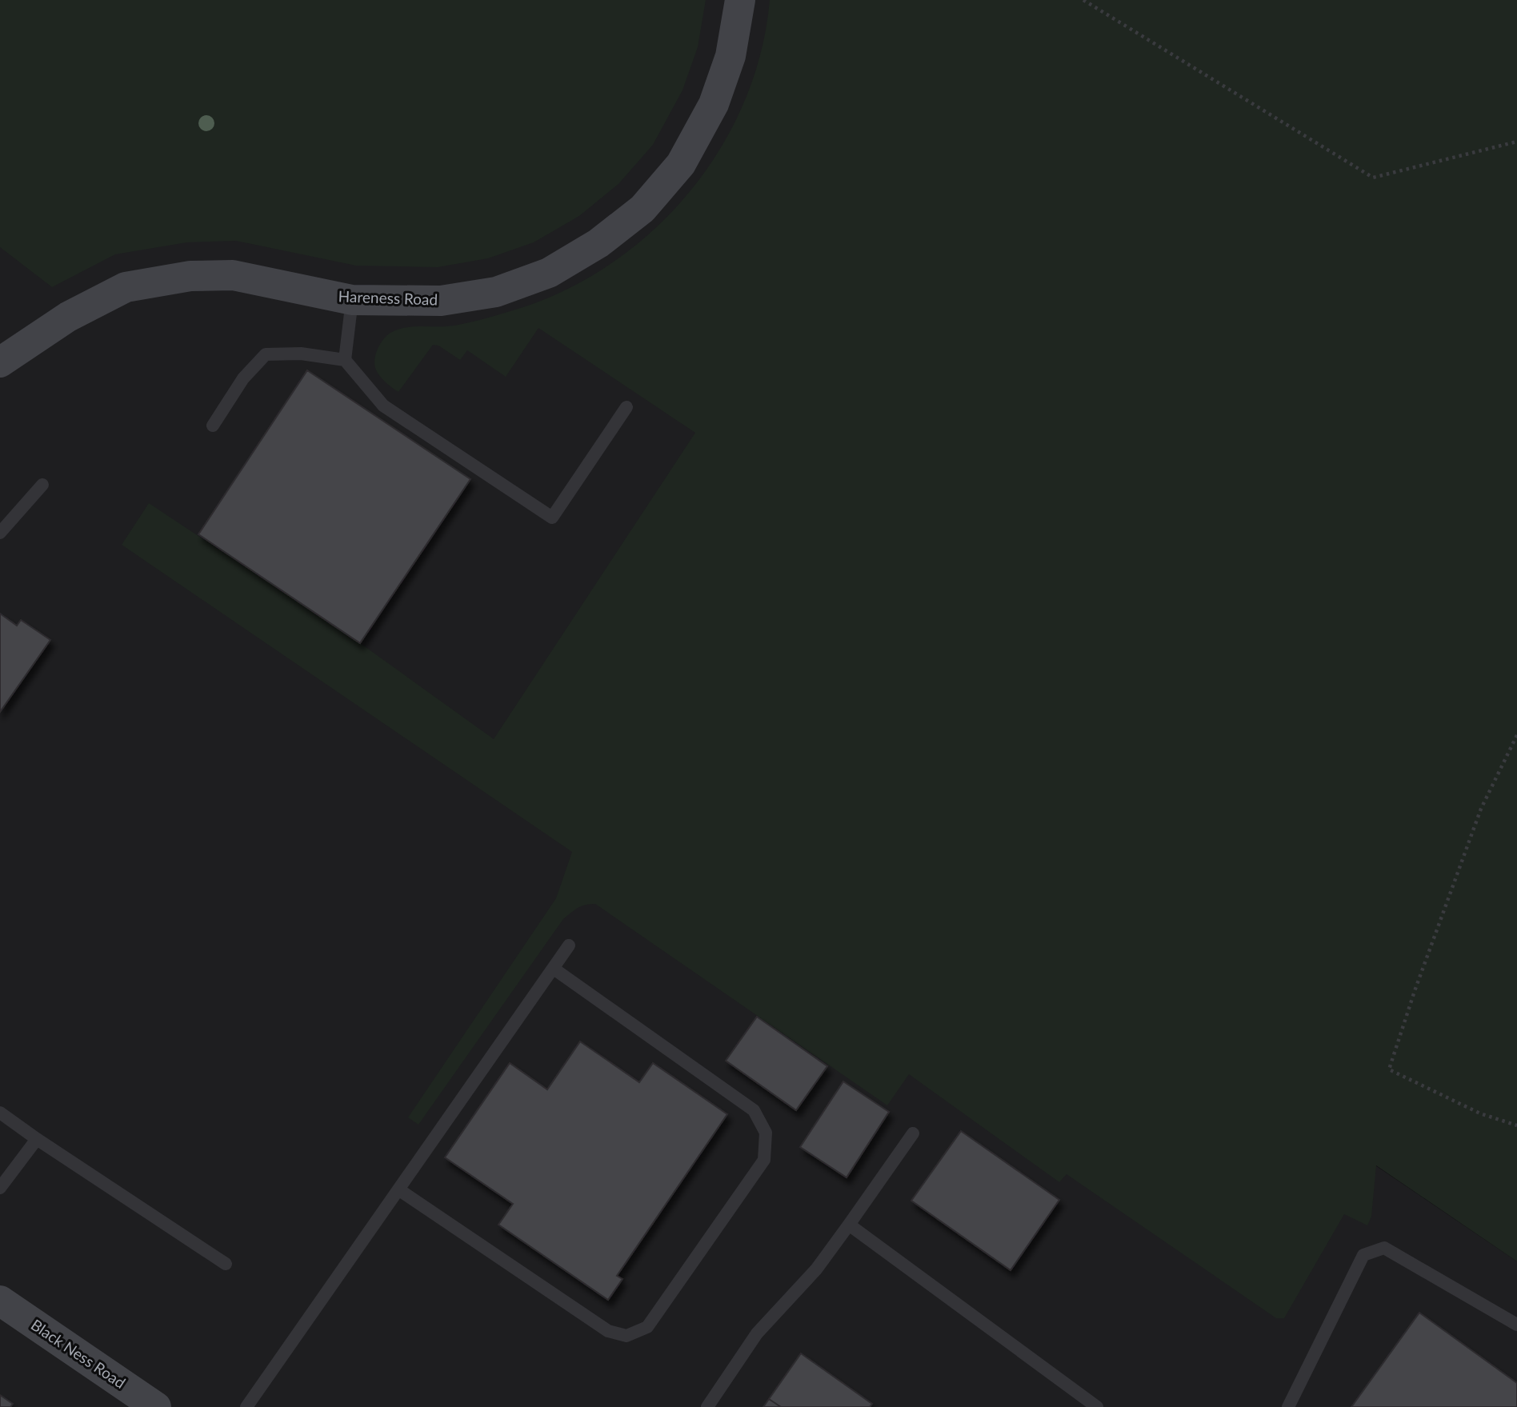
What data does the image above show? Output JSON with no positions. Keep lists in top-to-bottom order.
{
  "streets": {
    "main road": ["Hareness Road", "Black Ness Road"]
  }
}
